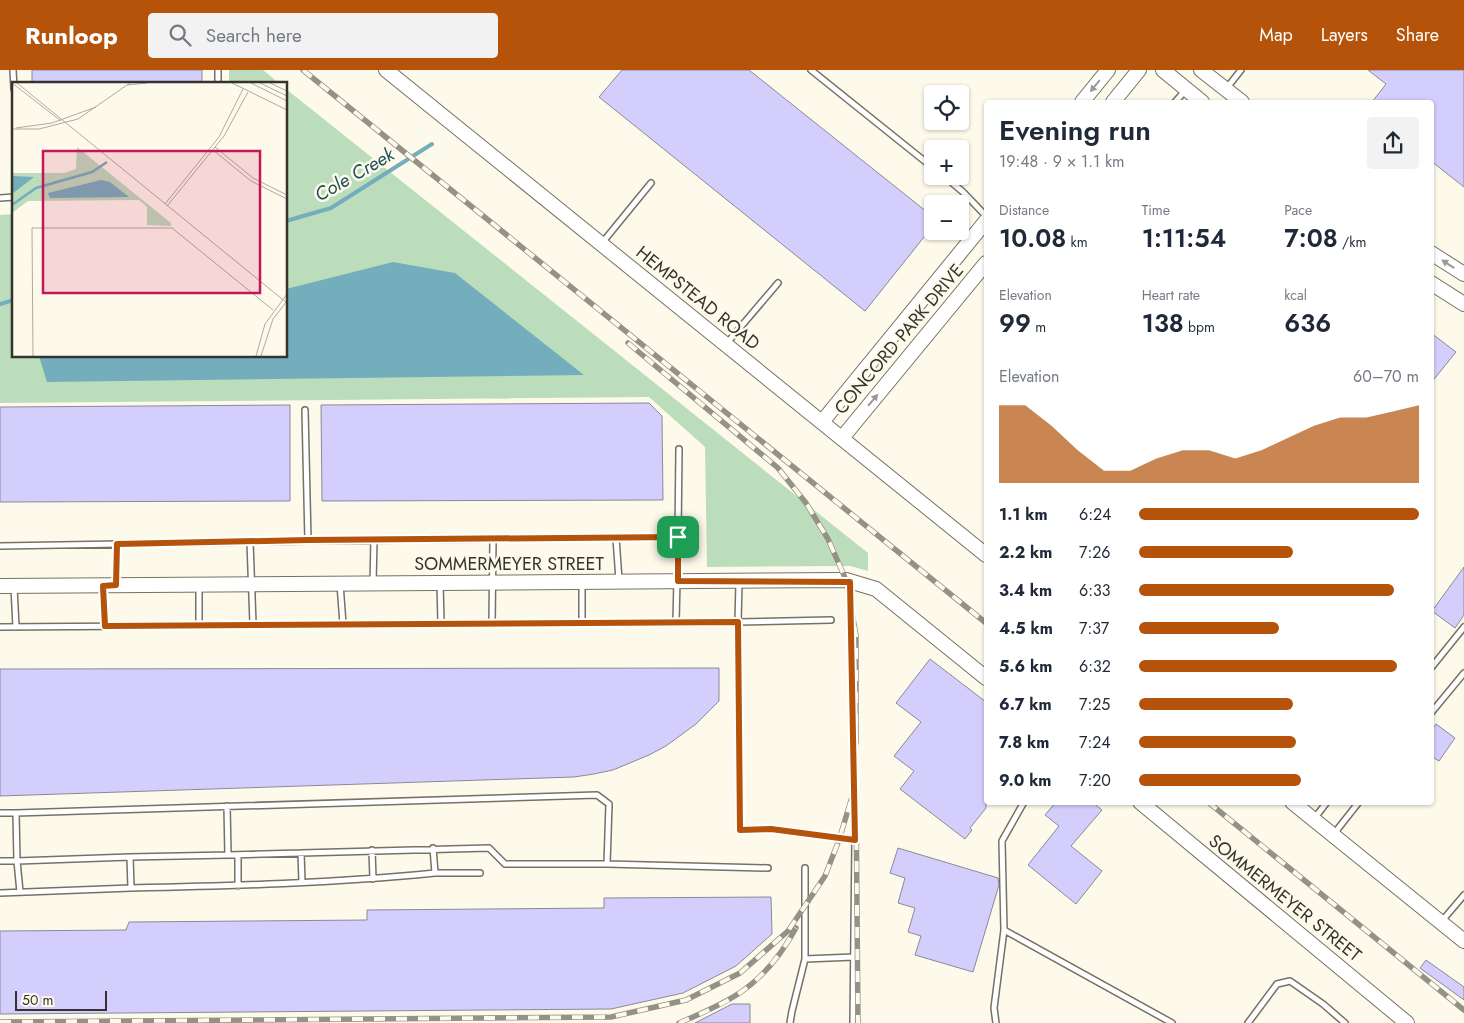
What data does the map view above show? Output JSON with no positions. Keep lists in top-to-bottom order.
{
  "streets": {
    "street": ["HEMPSTEAD ROAD", "CONCORD PARK DRIVE", "SOMMERMEYER STREET"]
  },
  "crossings": [
    ["HEMPSTEAD ROAD", "CONCORD PARK DRIVE"]
  ],
  "water": ["Cole Creek"],
  "scale_bar": "50 m",
  "page": {
    "header": "Runloop",
    "search": "Search here",
    "nav": ["Map", "Layers", "Share"],
    "map_buttons": ["+", "−"],
    "heading": ["Evening run", "19:48 · 9 × 1.1 km"],
    "stats": [
      ["Distance", "10.08 km"],
      ["Time", "1:11:54"],
      ["Pace", "7:08 /km"],
      ["Elevation", "99 m"],
      ["Heart rate", "138 bpm"],
      ["kcal", "636"]
    ],
    "chart": ["Elevation", "60–70 m"],
    "list": [
      {
        "name": "1.1 km",
        "note": "6:24"
      },
      {
        "name": "2.2 km",
        "note": "7:26"
      },
      {
        "name": "3.4 km",
        "note": "6:33"
      },
      {
        "name": "4.5 km",
        "note": "7:37"
      },
      {
        "name": "5.6 km",
        "note": "6:32"
      },
      {
        "name": "6.7 km",
        "note": "7:25"
      },
      {
        "name": "7.8 km",
        "note": "7:24"
      },
      {
        "name": "9.0 km",
        "note": "7:20"
      }
    ],
    "scale": "50 m"
  }
}
